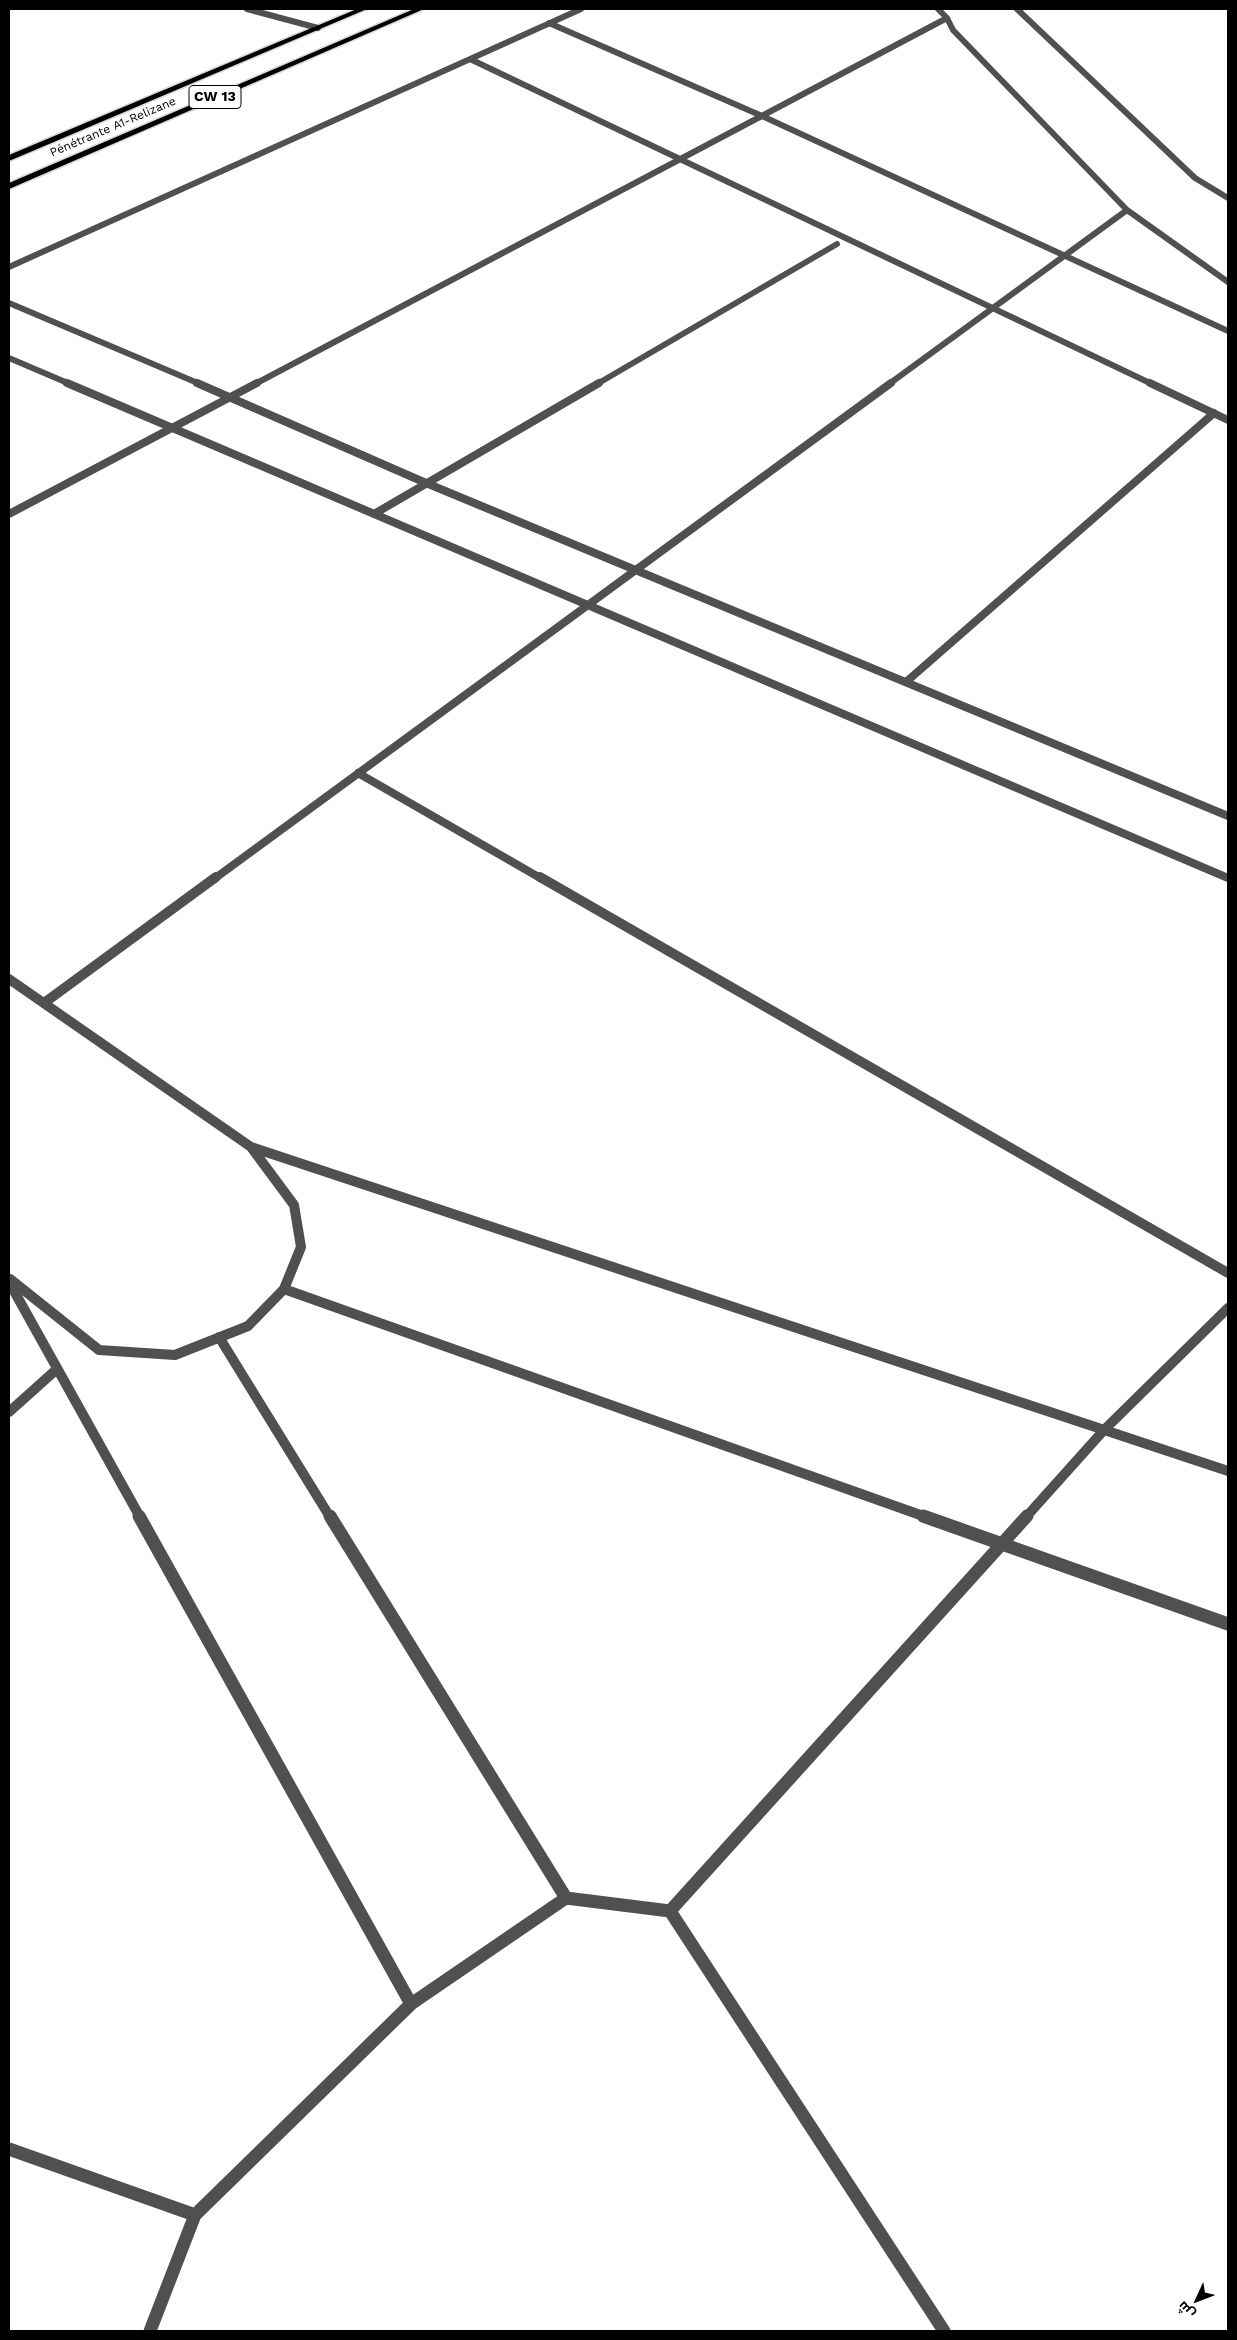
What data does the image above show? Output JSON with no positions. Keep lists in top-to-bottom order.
{
  "streets": {
    "highway": ["CW 13", "Pénétrante A1-Relizane"]
  },
  "north": "bottom left"
}
